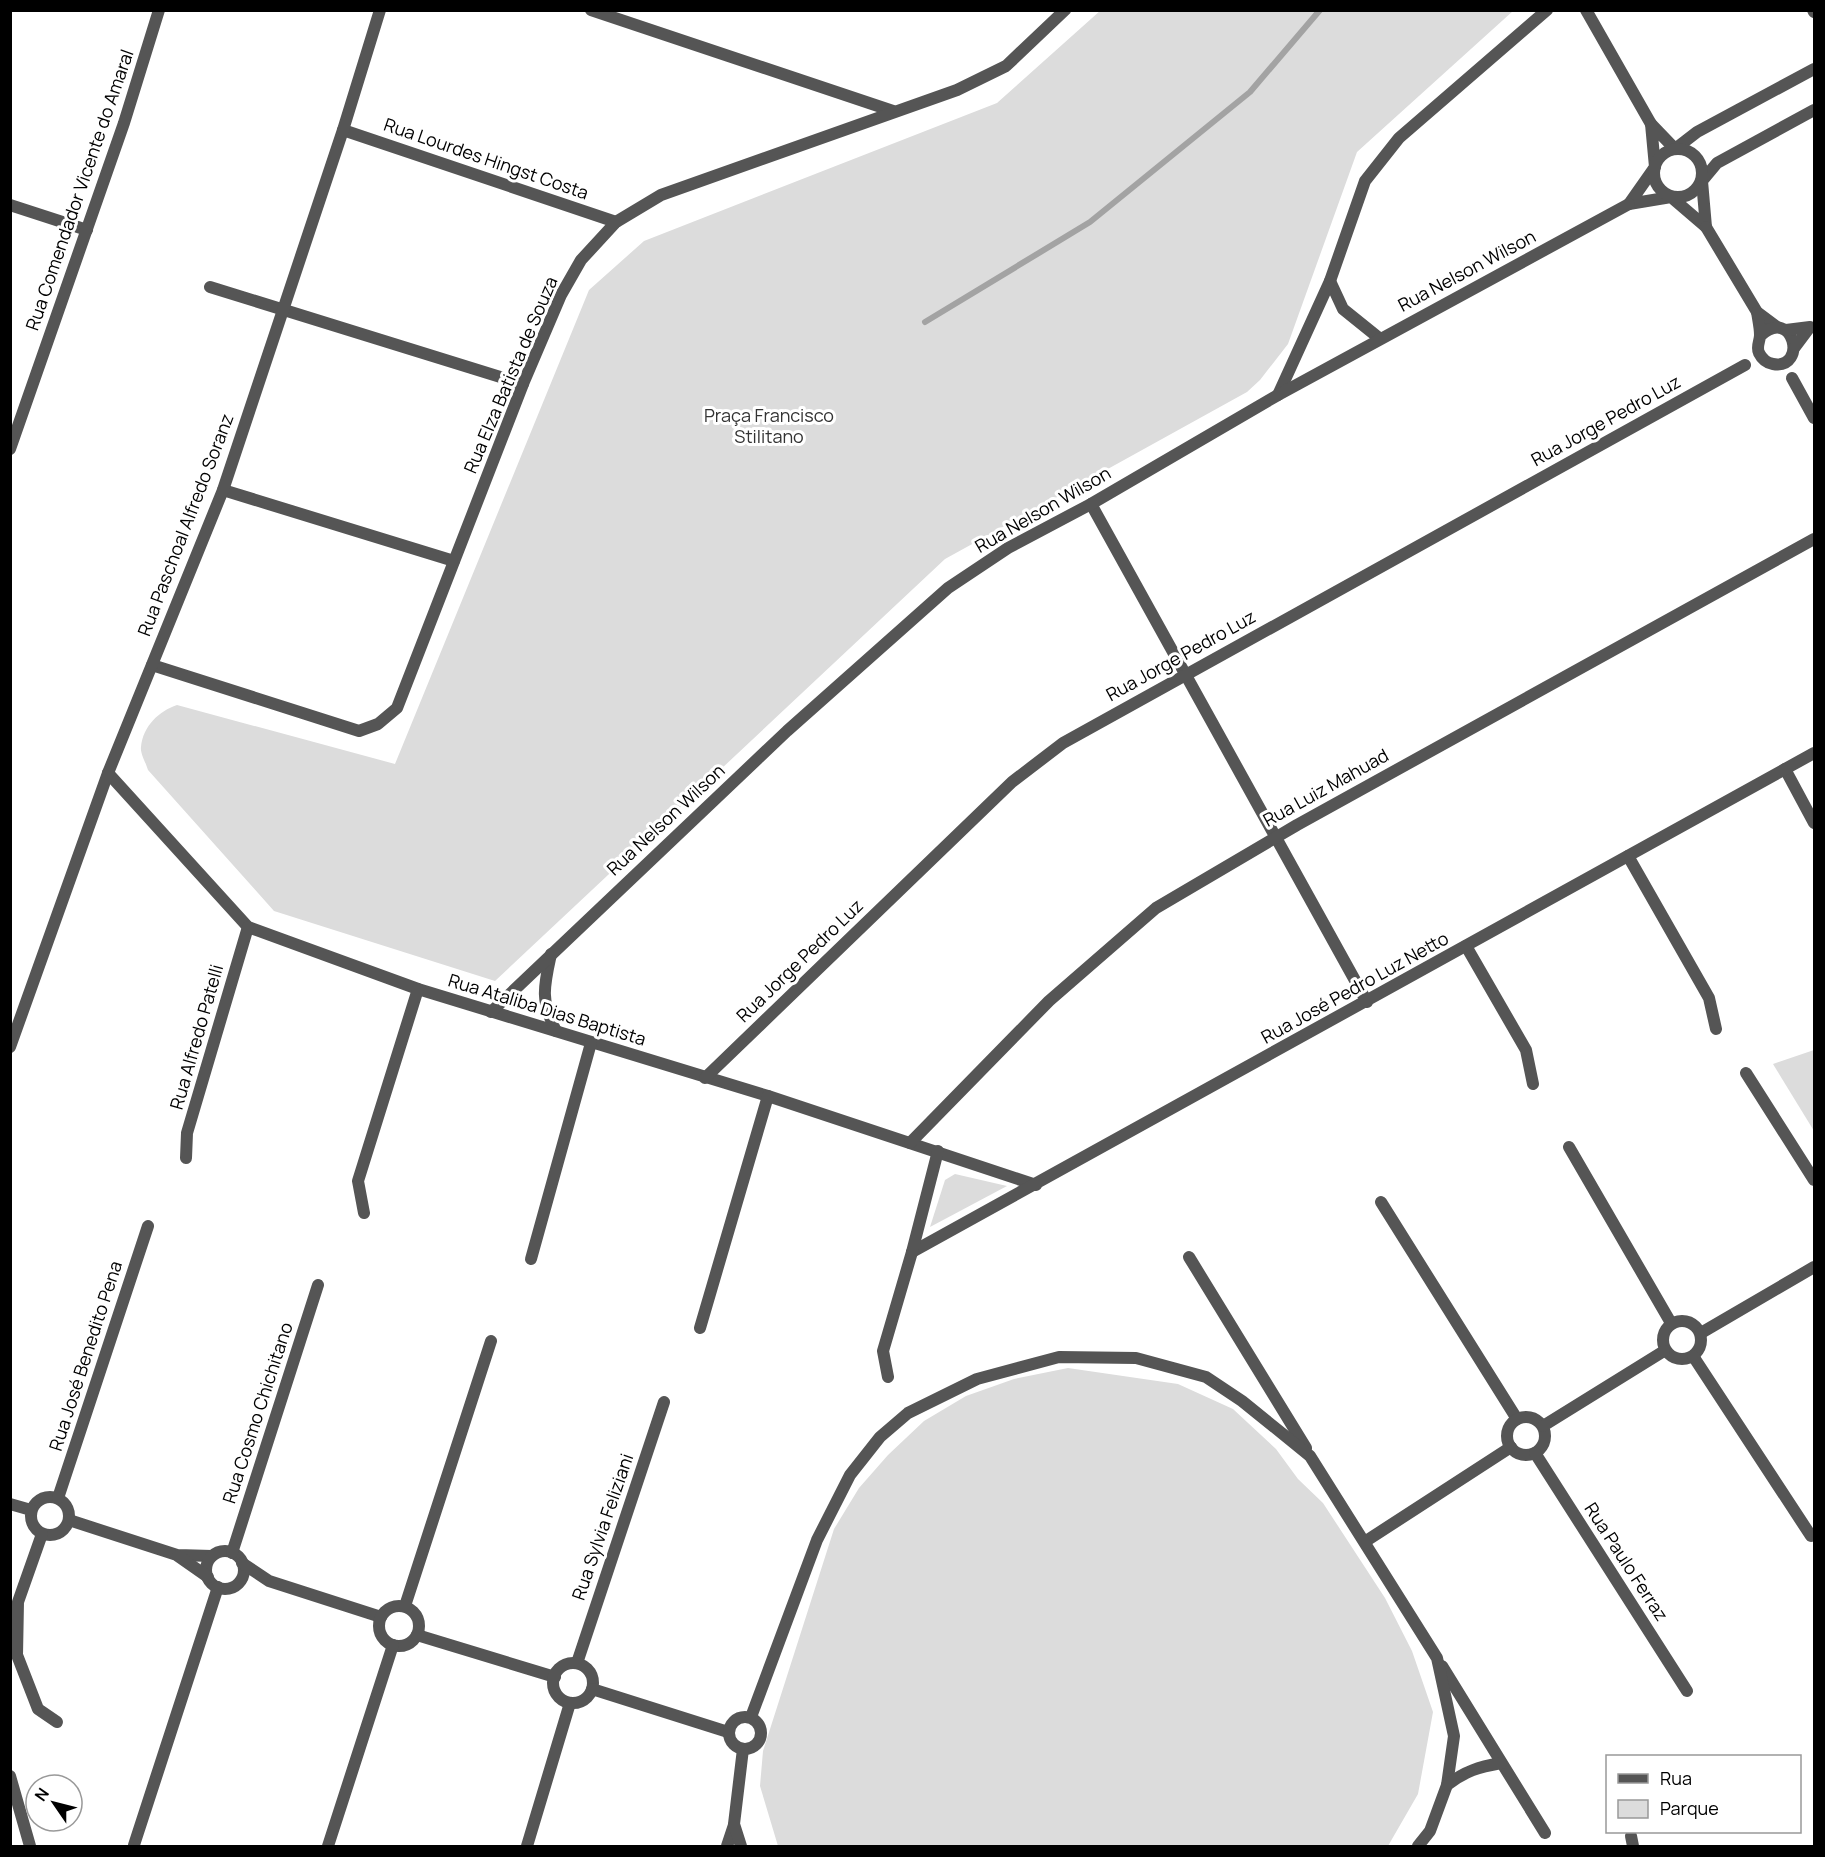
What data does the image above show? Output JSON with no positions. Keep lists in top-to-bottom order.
{
  "streets": {
    "street": [
      "Rua Lourdes Hingst Costa",
      "Rua Comendador Vicente do Amaral",
      "Rua Nelson Wilson",
      "Rua Elza Batista de Souza",
      "Rua Jorge Pedro Luz",
      "Rua Paschoal Alfredo Soranz",
      "Rua Luiz Mahuad",
      "Rua José Pedro Luz Netto",
      "Rua Ataliba Dias Baptista",
      "Rua Alfredo Patelli",
      "Rua José Benedito Pena",
      "Rua Cosmo Chichitano",
      "Rua Sylvia Feliziani",
      "Rua Paulo Ferraz"
    ]
  },
  "crossings": [
    ["Rua Lourdes Hingst Costa", "Rua Elza Batista de Souza"],
    ["Rua Lourdes Hingst Costa", "Rua Paschoal Alfredo Soranz"],
    ["Rua Nelson Wilson", "Rua Ataliba Dias Baptista"],
    ["Rua Elza Batista de Souza", "Rua Paschoal Alfredo Soranz"],
    ["Rua Jorge Pedro Luz", "Rua Ataliba Dias Baptista"],
    ["Rua Paschoal Alfredo Soranz", "Rua Ataliba Dias Baptista"],
    ["Rua Luiz Mahuad", "Rua Ataliba Dias Baptista"],
    ["Rua José Pedro Luz Netto", "Rua Ataliba Dias Baptista"],
    ["Rua Ataliba Dias Baptista", "Rua Alfredo Patelli"]
  ],
  "parks": ["Praça Francisco Stilitano"],
  "legend": ["Rua", "Parque"],
  "north": "top left"
}
